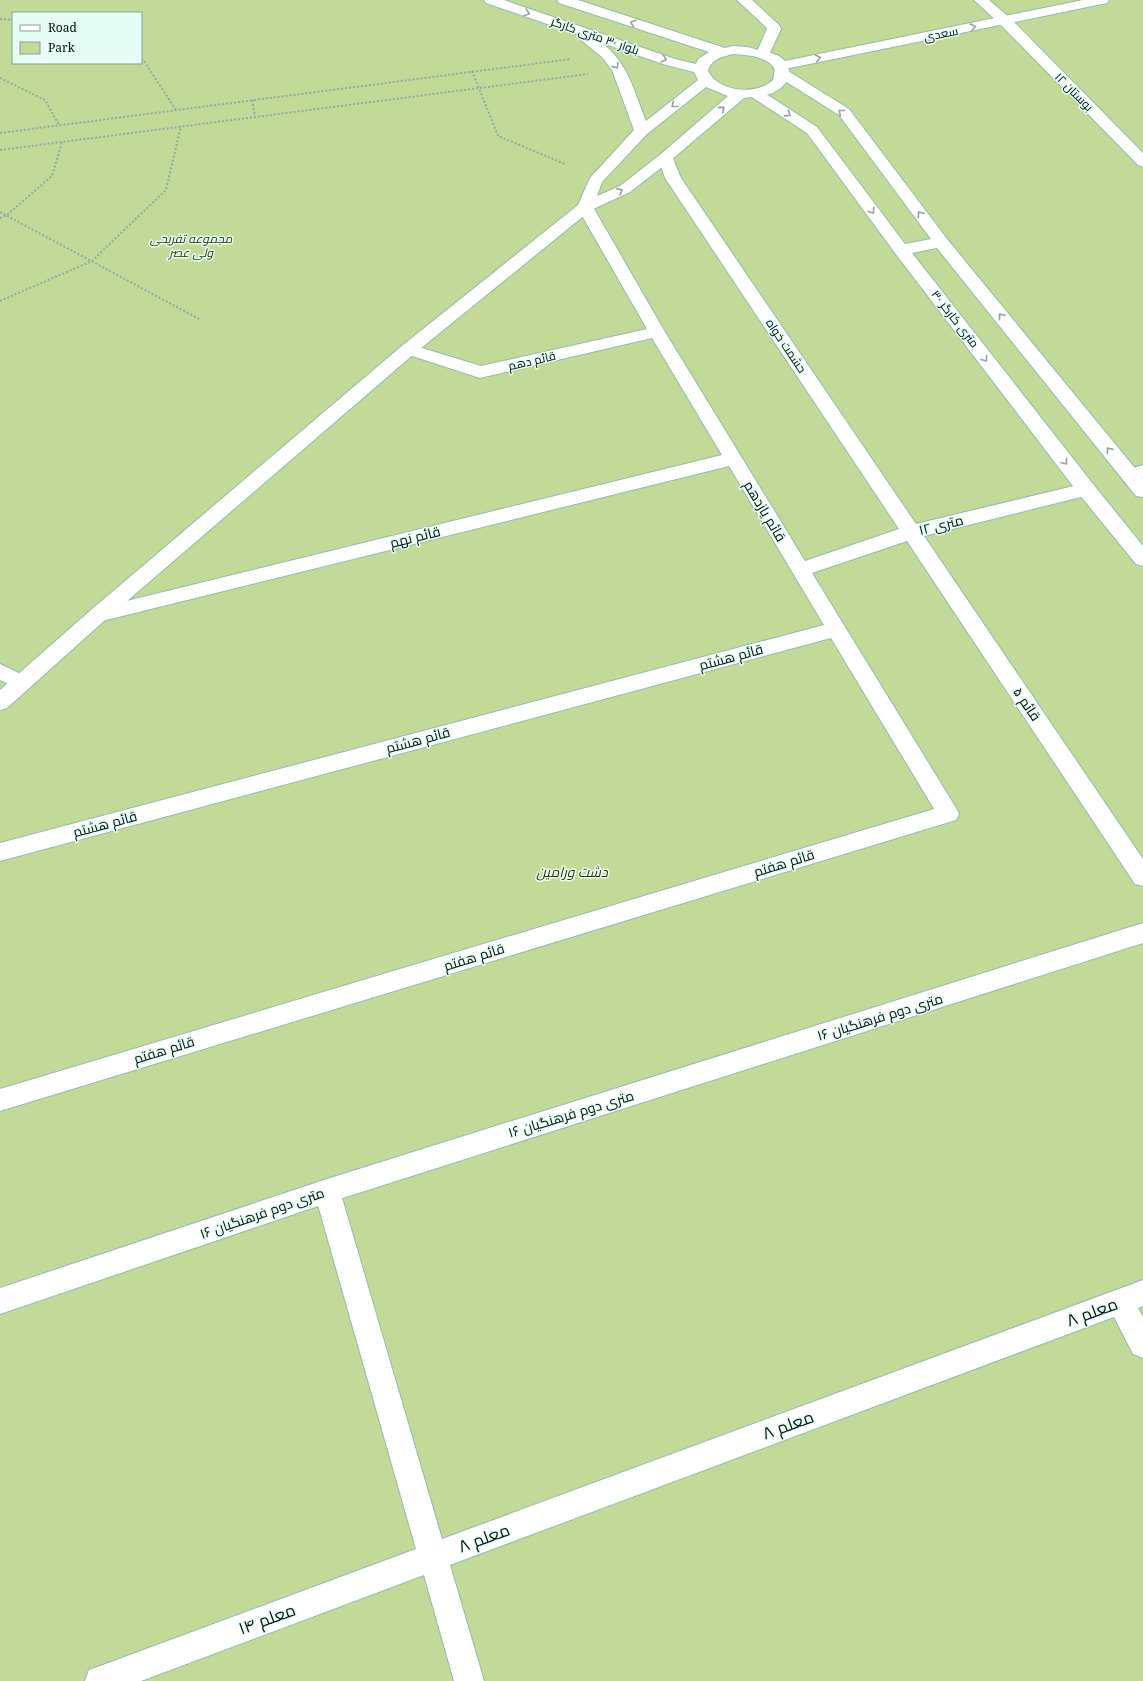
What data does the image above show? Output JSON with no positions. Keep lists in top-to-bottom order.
{
  "streets": {
    "street": [
      "سعدی",
      "بلوار ۳۰ متری کارگر",
      "بوستان ۱۲",
      "۳۰ متری کارگر",
      "حشمت خواه",
      "قائم دهم",
      "قائم یازدهم",
      "۱۲ متری",
      "قائم نهم",
      "قائم هشتم",
      "قائم ۵",
      "قائم هفتم",
      "۱۶ متری دوم فرهنگیان",
      "معلم ۸",
      "معلم ۱۴"
    ]
  },
  "crossings": [
    ["سعدی", "بوستان ۱۲"],
    ["بلوار ۳۰ متری کارگر", "۳۰ متری کارگر"],
    ["۳۰ متری کارگر", "۱۲ متری"],
    ["حشمت خواه", "۱۲ متری"],
    ["حشمت خواه", "قائم ۵"],
    ["قائم دهم", "قائم یازدهم"],
    ["قائم یازدهم", "۱۲ متری"],
    ["قائم یازدهم", "قائم نهم"],
    ["قائم یازدهم", "قائم هشتم"],
    ["قائم یازدهم", "قائم هفتم"],
    ["۱۲ متری", "قائم ۵"],
    ["معلم ۸", "معلم ۱۴"]
  ],
  "one_way": ["سعدی"],
  "parks": ["مجموعه تفریحی ولی عصر", "دشت ورامین"],
  "legend": ["Road", "Park"]
}
